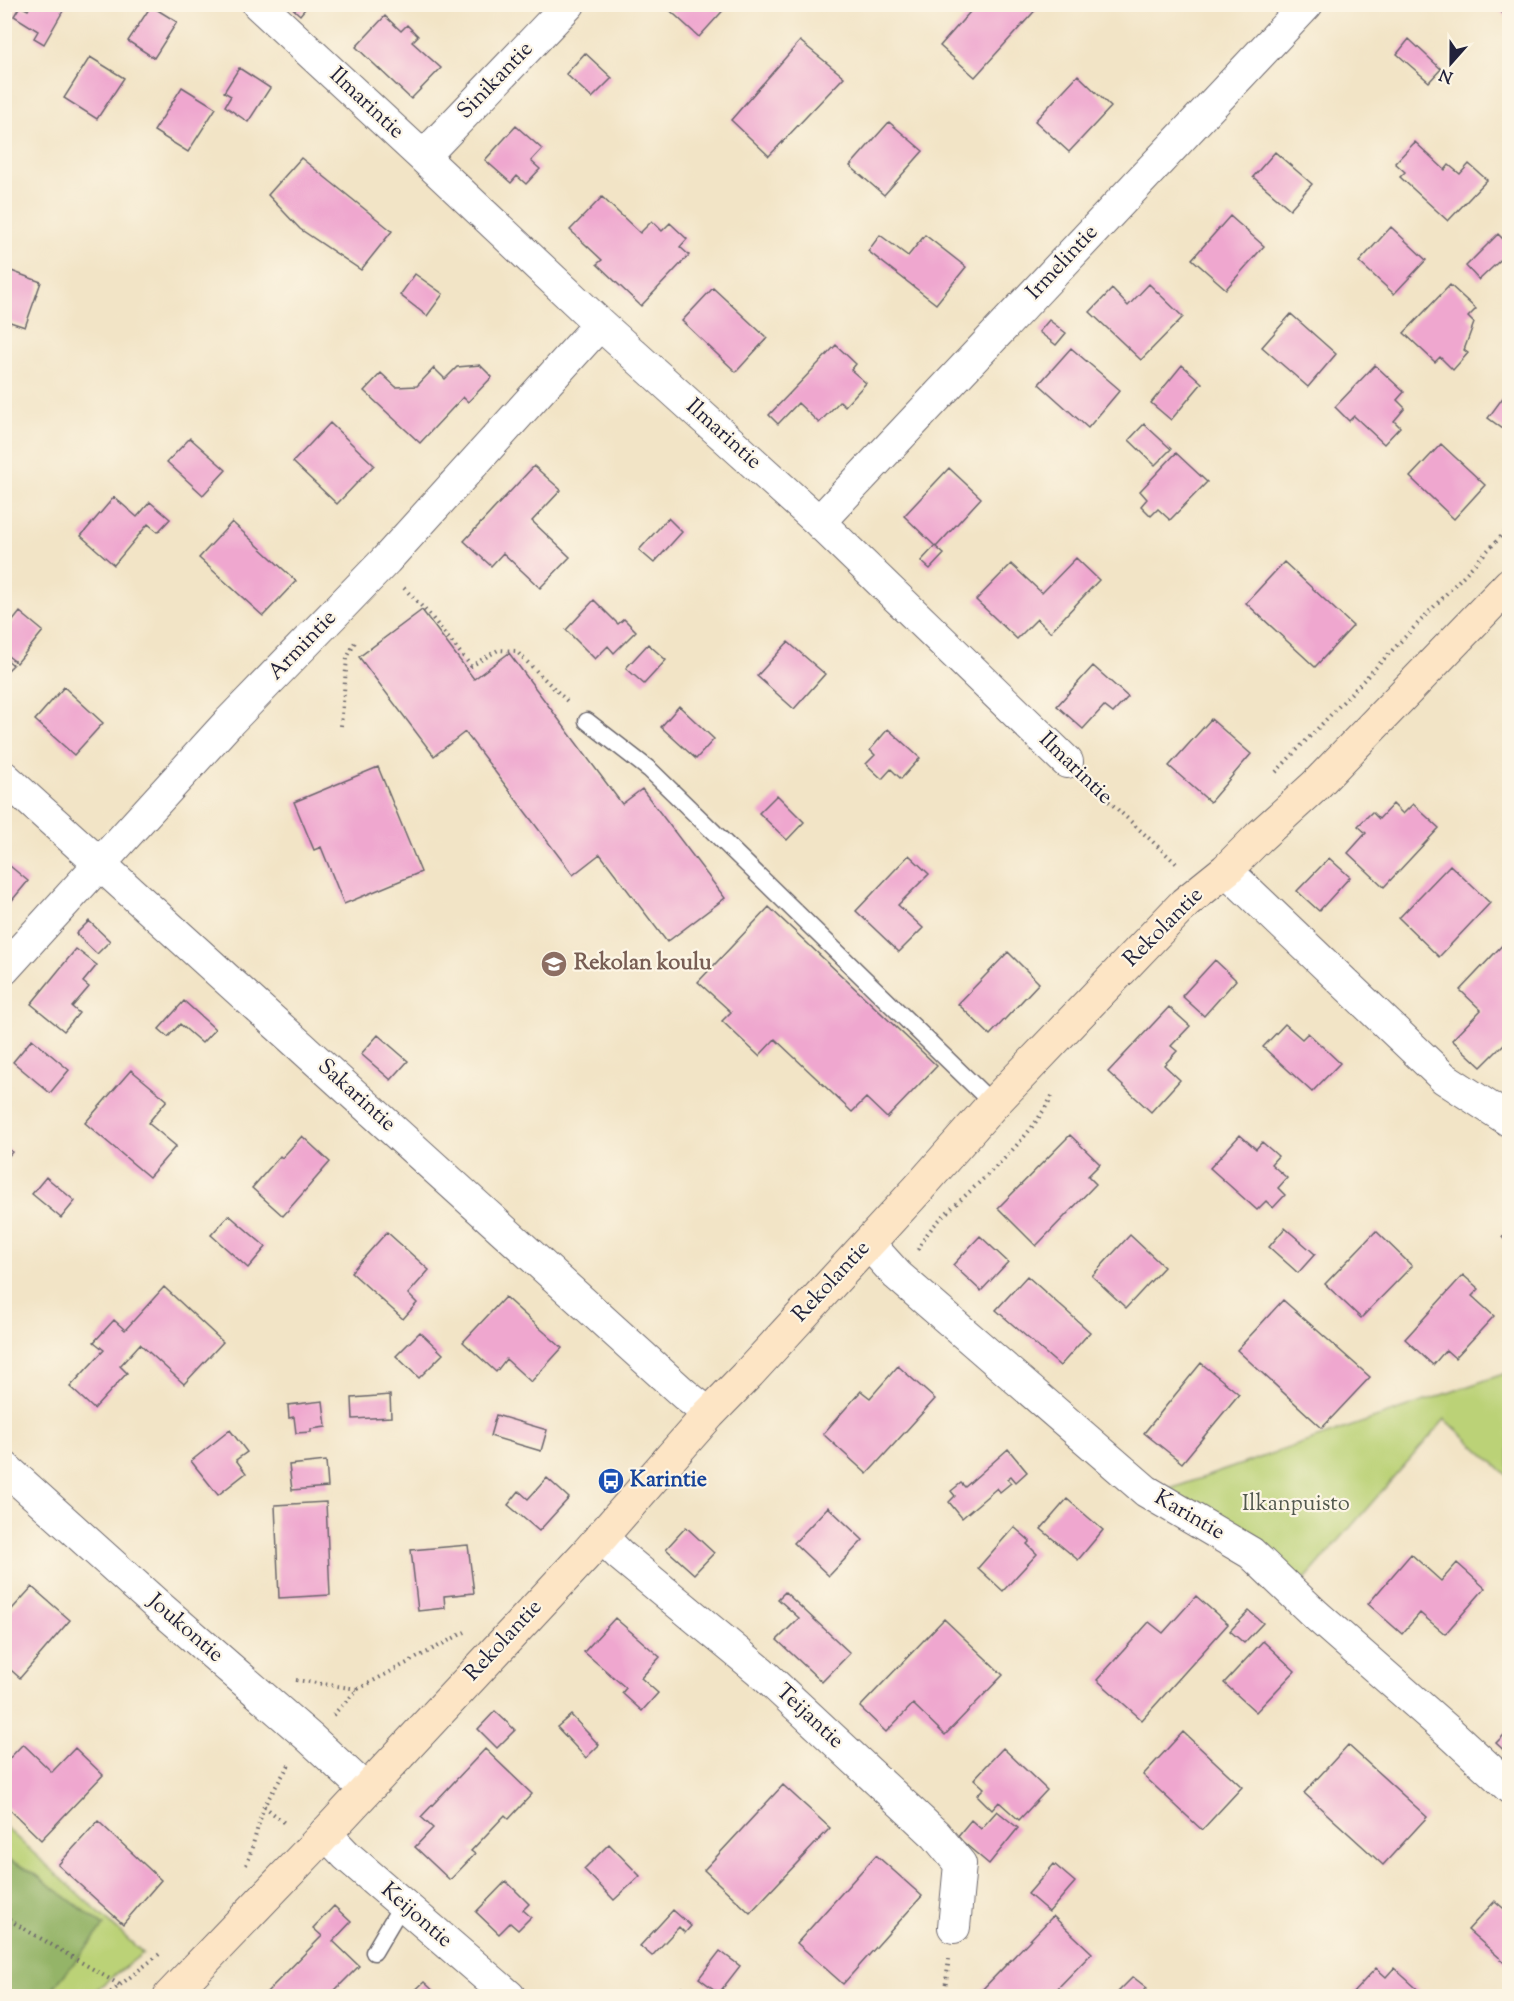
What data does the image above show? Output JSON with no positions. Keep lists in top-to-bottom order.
{
  "streets": {
    "main road": ["Rekolantie"],
    "street": [
      "Sinikantie",
      "Ilmarintie",
      "Irmelintie",
      "Armintie",
      "Sakarintie",
      "Karintie",
      "Joukontie",
      "Teijantie",
      "Keijontie"
    ]
  },
  "crossings": [
    ["Sinikantie", "Ilmarintie"],
    ["Ilmarintie", "Irmelintie"],
    ["Ilmarintie", "Armintie"],
    ["Armintie", "Sakarintie"],
    ["Rekolantie", "Sakarintie"],
    ["Rekolantie", "Karintie"],
    ["Rekolantie", "Joukontie"],
    ["Rekolantie", "Teijantie"],
    ["Rekolantie", "Keijontie"]
  ],
  "parks": ["Ilkanpuisto"],
  "places": {
    "school or university": ["Rekolan koulu"],
    "bus stop": ["Karintie"]
  },
  "north": "bottom"
}
